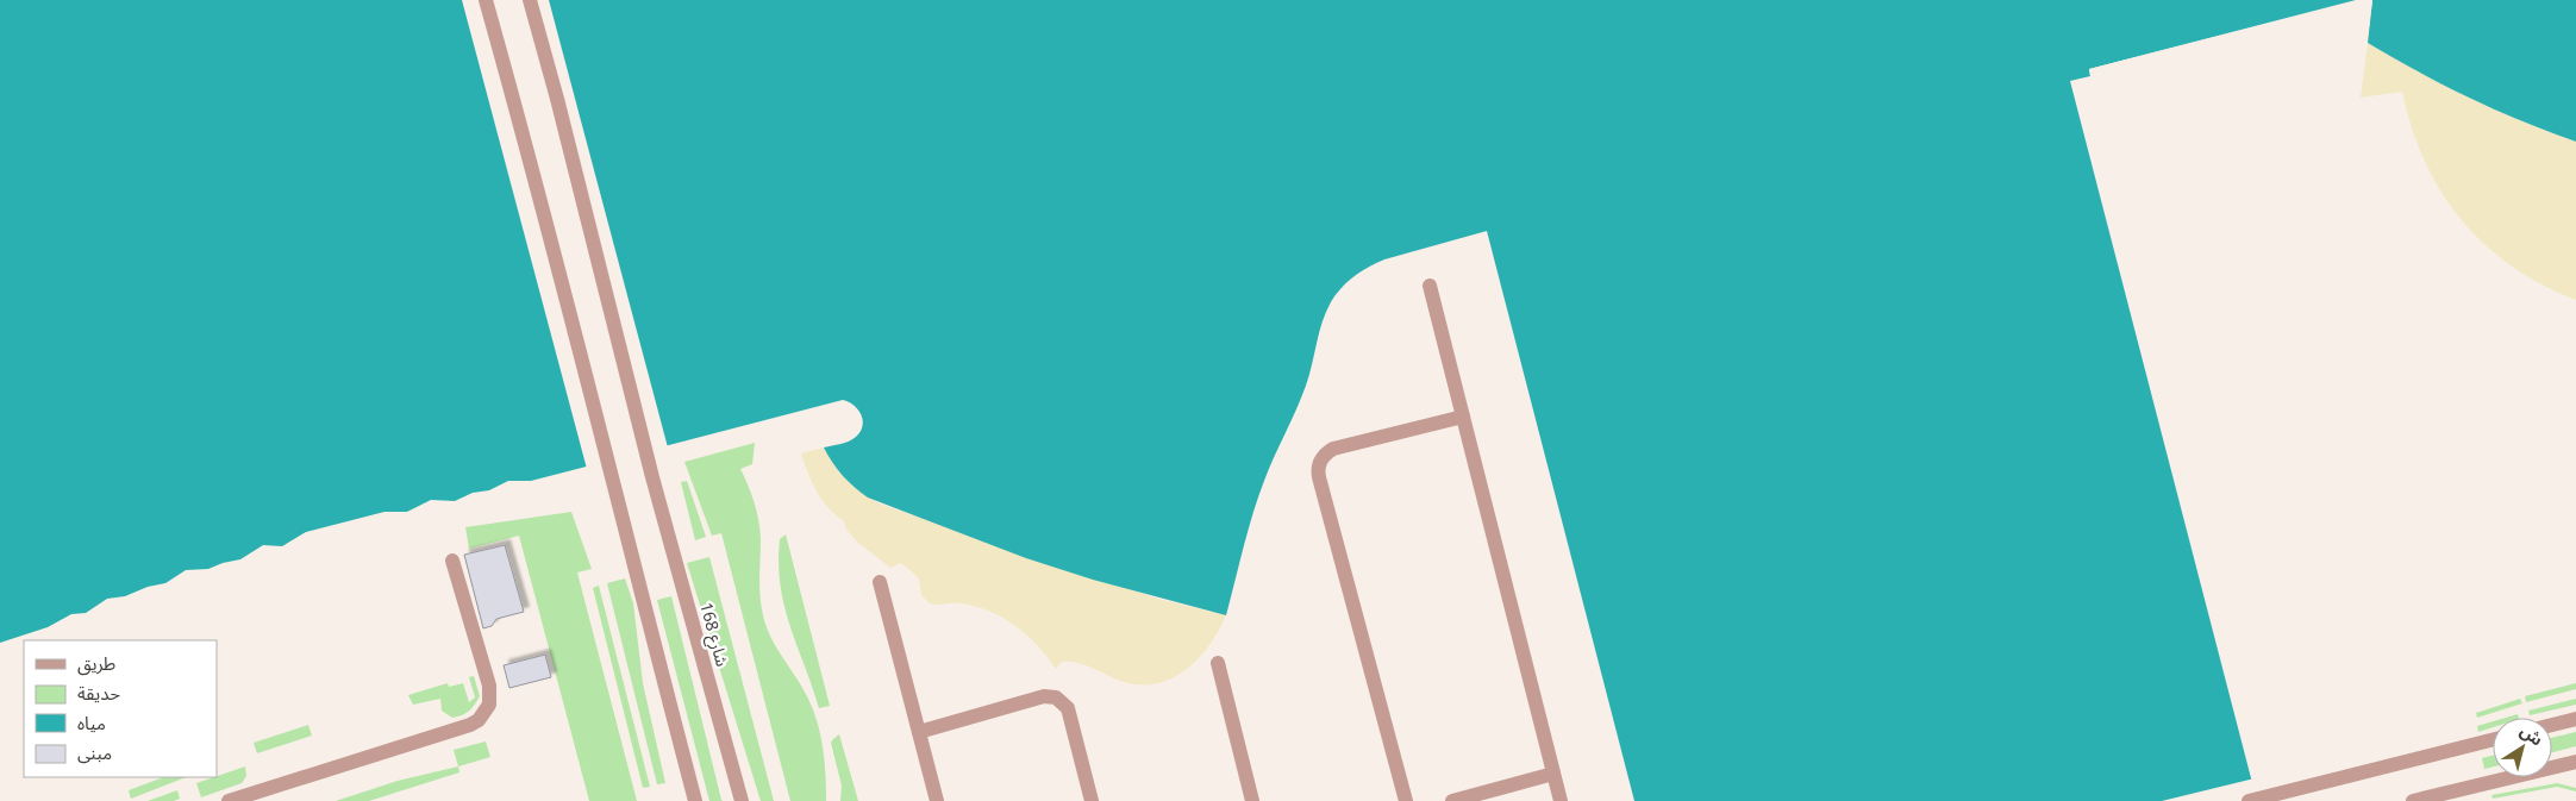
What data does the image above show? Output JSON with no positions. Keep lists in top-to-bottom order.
{
  "streets": {
    "street": ["شارع 168"]
  },
  "legend": [
    "طريق",
    "حديقة",
    "مياه",
    "مبنى"
  ],
  "north": "top right"
}
